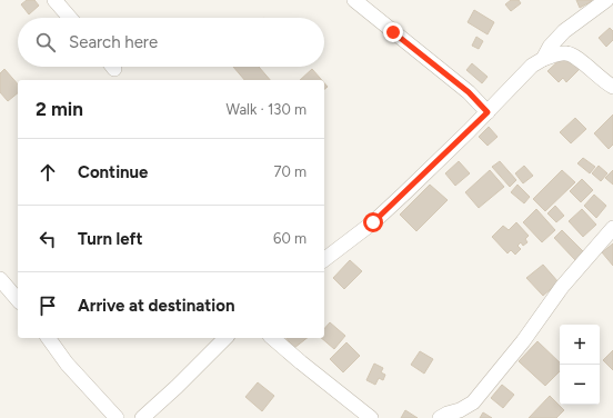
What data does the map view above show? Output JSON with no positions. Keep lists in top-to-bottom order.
{
  "page": {
    "search": "Search here",
    "heading": ["2 min", "Walk · 130 m"],
    "list": [
      ["Continue", "70 m"],
      ["Turn left", "60 m"],
      "Arrive at destination"
    ],
    "map_buttons": ["+", "−"]
  }
}
